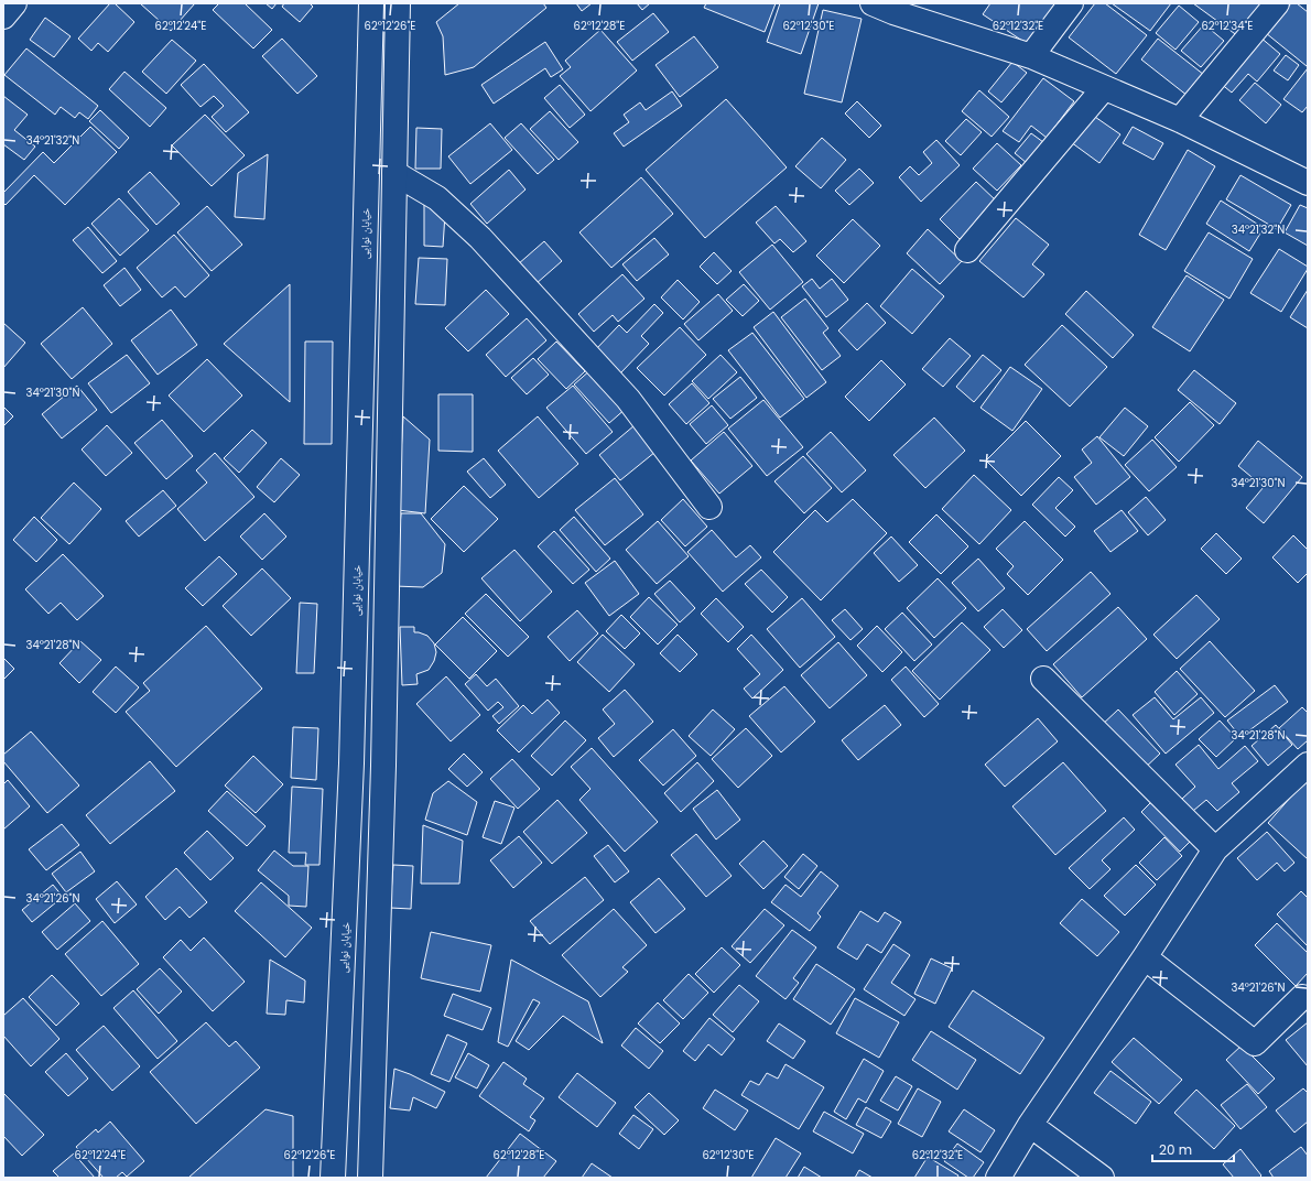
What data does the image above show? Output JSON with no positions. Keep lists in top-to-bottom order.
{
  "streets": {
    "street": ["خیابان نوایی"]
  },
  "scale_bar": "20 m",
  "coordinates": [
    "62°12'24\"E",
    "62°12'26\"E",
    "62°12'28\"E",
    "62°12'30\"E",
    "62°12'32\"E",
    "62°12'34\"E",
    "34°21'32\"N",
    "34°21'30\"N",
    "34°21'28\"N",
    "34°21'26\"N"
  ]
}
